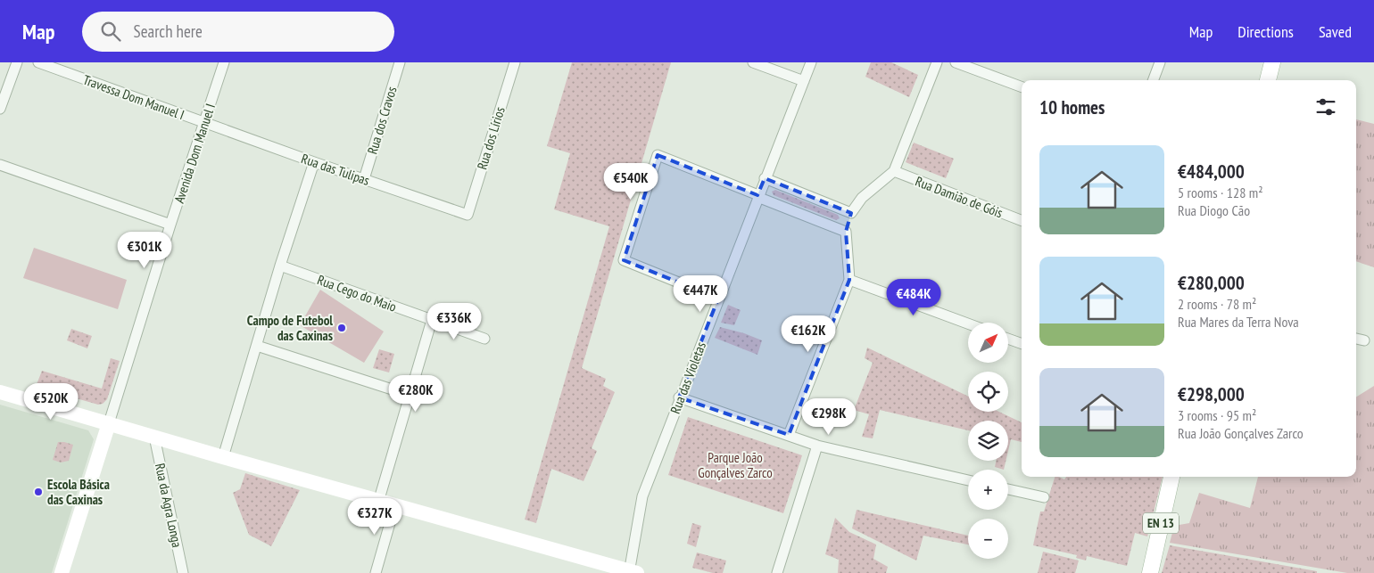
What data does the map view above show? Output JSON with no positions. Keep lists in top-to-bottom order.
{
  "streets": {
    "main road": ["EN 13"],
    "street": [
      "Travessa Dom Manuel I",
      "Rua dos Cravos",
      "Rua dos Lírios",
      "Avenida Dom Manuel I",
      "Rua das Tulipas",
      "Rua Damião de Góis",
      "Rua Cego do Maio",
      "Rua das Violetas",
      "Rua da Agra Longa"
    ]
  },
  "crossings": [
    ["Travessa Dom Manuel I", "Avenida Dom Manuel I"],
    ["Travessa Dom Manuel I", "Rua das Tulipas"],
    ["Rua dos Cravos", "Rua das Tulipas"],
    ["Rua dos Lírios", "Rua das Tulipas"],
    ["Avenida Dom Manuel I", "Rua das Tulipas"]
  ],
  "parks": ["Parque João Gonçalves Zarco"],
  "places": ["Campo de Futebol das Caxinas", "Escola Básica das Caxinas"],
  "north": "top right",
  "page": {
    "header": "Map",
    "search": "Search here",
    "nav": ["Map", "Directions", "Saved"],
    "heading": "10 homes",
    "list": [
      {
        "name": "€484,000",
        "note": "5 rooms · 128 m² · Rua Diogo Cão"
      },
      {
        "name": "€280,000",
        "note": "2 rooms · 78 m² · Rua Mares da Terra Nova"
      },
      {
        "name": "€298,000",
        "note": "3 rooms · 95 m² · Rua João Gonçalves Zarco"
      }
    ],
    "price": [
      "€540K",
      "€301K",
      "€447K",
      "€484K",
      "€336K",
      "€162K",
      "€280K",
      "€520K",
      "€298K",
      "€327K"
    ],
    "map_buttons": ["+", "−"]
  }
}
